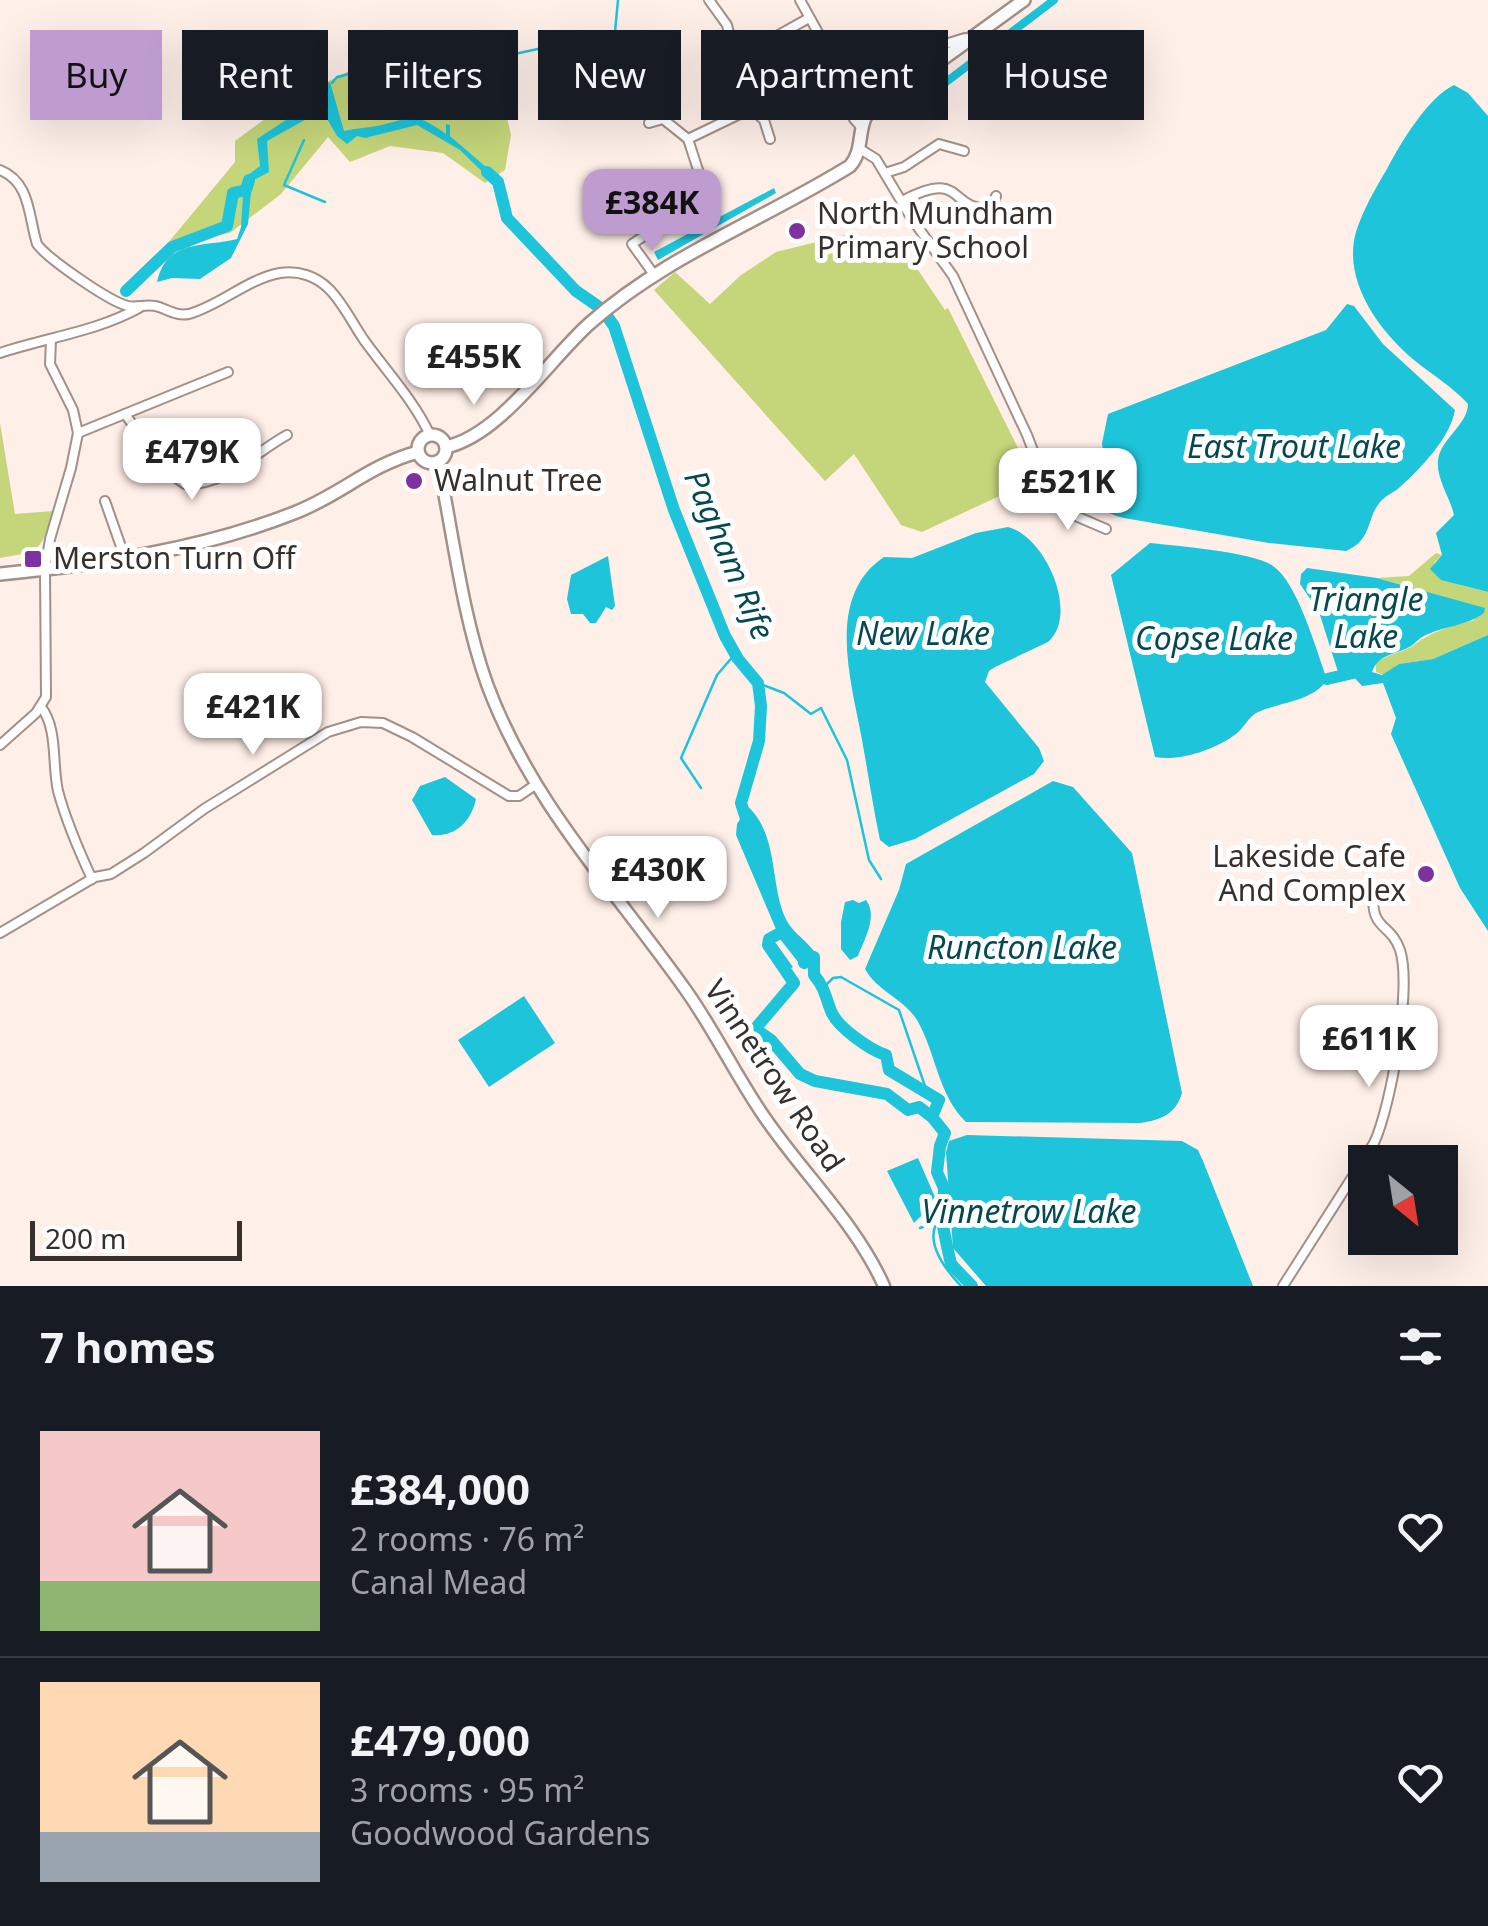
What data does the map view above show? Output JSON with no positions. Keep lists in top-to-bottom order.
{
  "streets": {
    "street": ["Vinnetrow Road"]
  },
  "water": [
    "East Trout Lake",
    "Pagham Rife",
    "Triangle Lake",
    "New Lake",
    "Copse Lake",
    "Runcton Lake",
    "Vinnetrow Lake"
  ],
  "places": {
    "other": ["North Mundham Primary School", "Walnut Tree", "Lakeside Cafe And Complex"],
    "transit": ["Merston Turn Off"]
  },
  "scale_bar": "200 m",
  "north": "bottom right",
  "page": {
    "chip": [
      "Buy",
      "Rent",
      "Filters",
      "New",
      "Apartment",
      "House"
    ],
    "price": [
      "£384K",
      "£455K",
      "£479K",
      "£521K",
      "£421K",
      "£430K",
      "£611K"
    ],
    "scale": "200 m",
    "heading": "7 homes",
    "list": [
      {
        "name": "£384,000",
        "note": "2 rooms · 76 m² · Canal Mead"
      },
      {
        "name": "£479,000",
        "note": "3 rooms · 95 m² · Goodwood Gardens"
      }
    ]
  }
}
